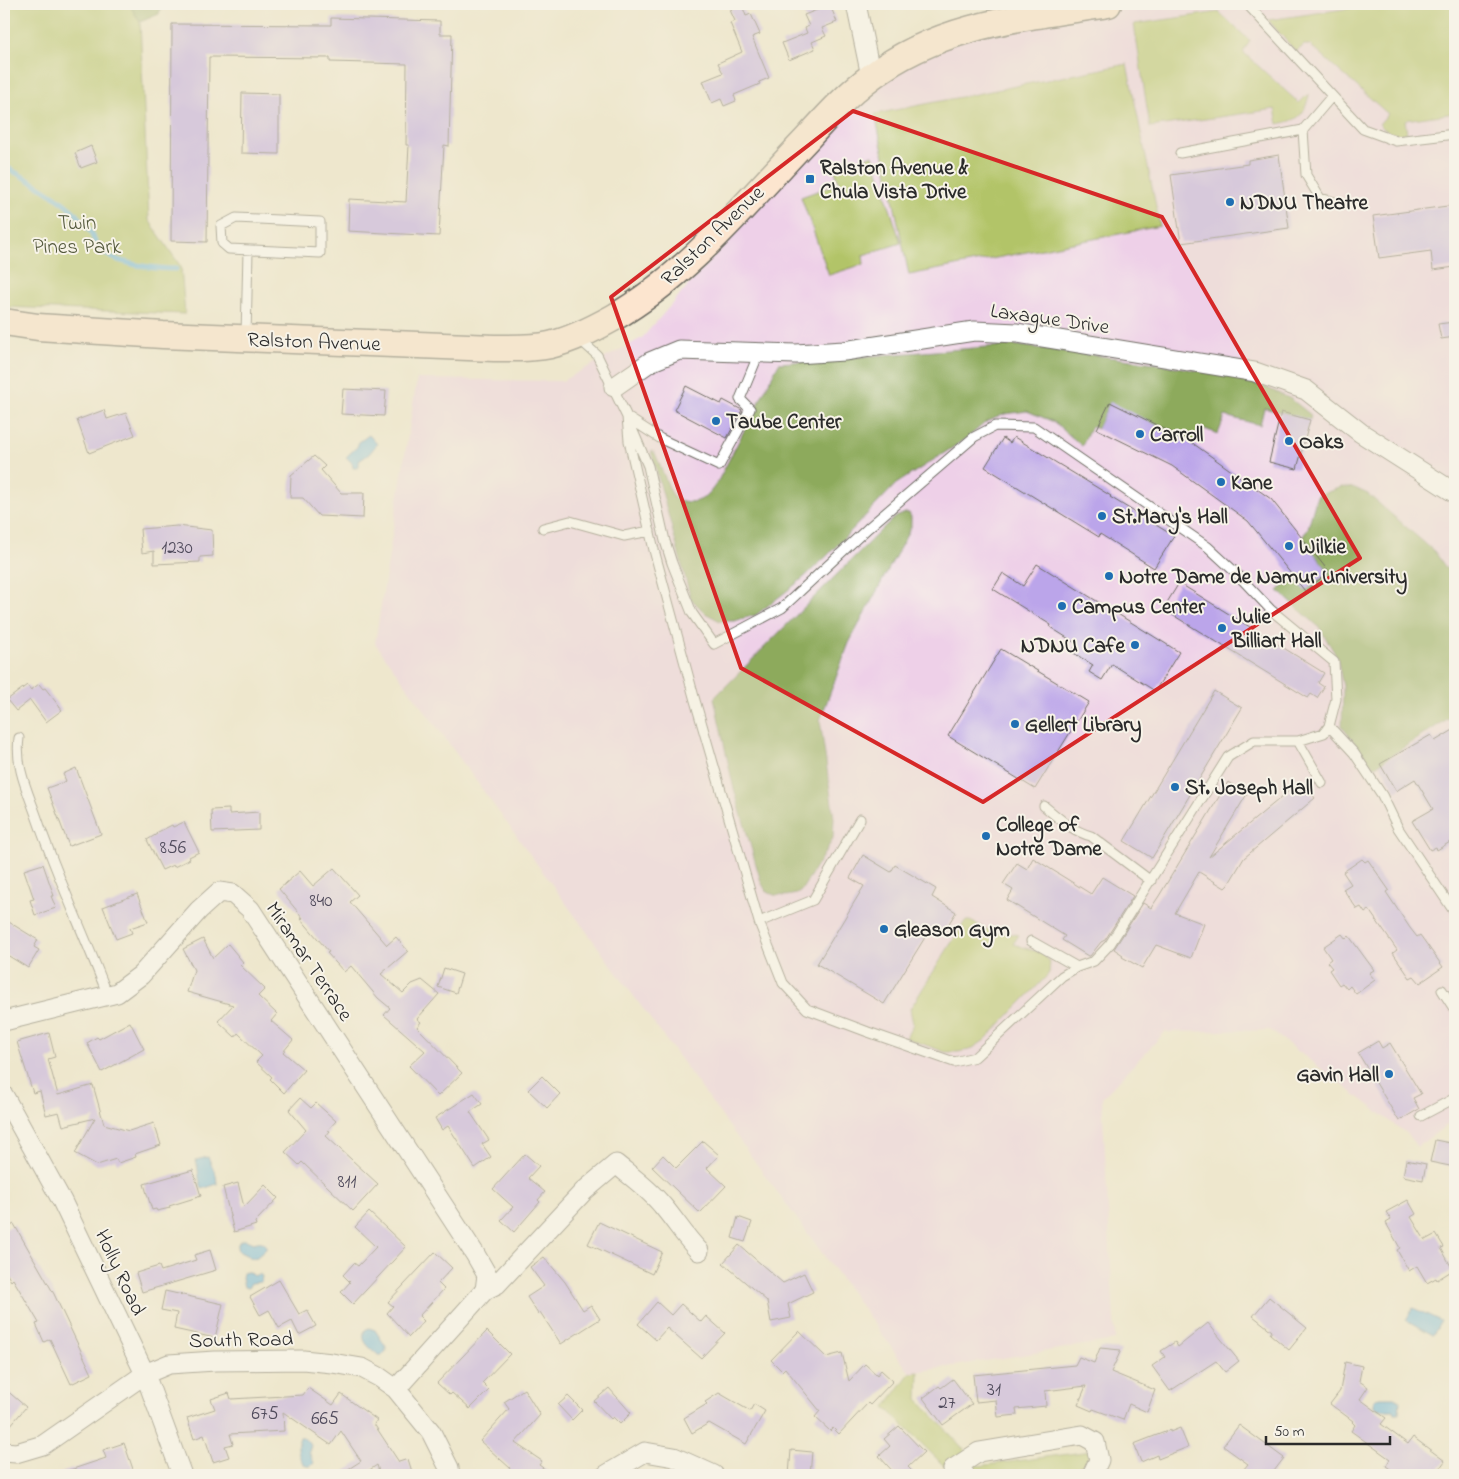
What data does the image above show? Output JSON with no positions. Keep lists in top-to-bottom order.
{
  "streets": {
    "main road": ["Ralston Avenue"],
    "street": [
      "Laxague Drive",
      "Miramar Terrace",
      "Holly Road",
      "South Road"
    ]
  },
  "crossings": [
    ["Holly Road", "South Road"]
  ],
  "parks": ["Twin Pines Park"],
  "places": {
    "transit": ["Ralston Avenue & Chula Vista Drive"],
    "other": [
      "NDNU Theatre",
      "Taube Center",
      "Carroll",
      "Oaks",
      "Kane",
      "St.Mary's Hall",
      "Wilkie",
      "Notre Dame de Namur University",
      "Campus Center",
      "Julie Billiart Hall",
      "NDNU Cafe",
      "Gellert Library",
      "St. Joseph Hall",
      "College of Notre Dame",
      "Gleason Gym",
      "Gavin Hall"
    ]
  },
  "house_numbers": [
    "1230",
    "856",
    "840",
    "811",
    "31",
    "27",
    "675",
    "665"
  ],
  "scale_bar": "50 m"
}
